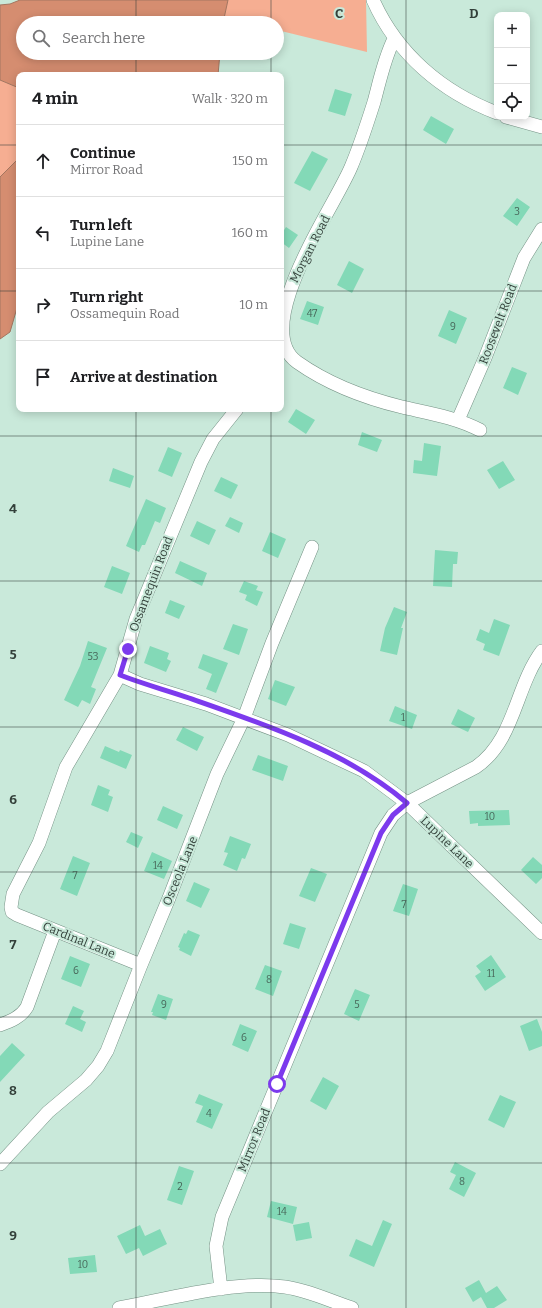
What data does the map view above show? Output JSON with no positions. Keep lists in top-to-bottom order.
{
  "streets": {
    "street": [
      "Morgan Road",
      "Roosevelt Road",
      "Ossamequin Road",
      "Lupine Lane",
      "Osceola Lane",
      "Cardinal Lane",
      "Mirror Road"
    ]
  },
  "crossings": [
    ["Morgan Road", "Roosevelt Road"],
    ["Ossamequin Road", "Lupine Lane"],
    ["Ossamequin Road", "Cardinal Lane"],
    ["Lupine Lane", "Osceola Lane"],
    ["Lupine Lane", "Mirror Road"],
    ["Osceola Lane", "Cardinal Lane"]
  ],
  "house_numbers": [
    "3",
    "47",
    "9",
    "53",
    "1",
    "10",
    "14",
    "7",
    "7",
    "6",
    "11",
    "8",
    "9",
    "5",
    "6",
    "4",
    "8",
    "2",
    "14",
    "10"
  ],
  "page": {
    "map_buttons": ["+", "−"],
    "search": "Search here",
    "heading": ["4 min", "Walk · 320 m"],
    "list": [
      ["Continue", "Mirror Road", "150 m"],
      ["Turn left", "Lupine Lane", "160 m"],
      ["Turn right", "Ossamequin Road", "10 m"],
      "Arrive at destination"
    ]
  },
  "grid": {
    "columns": ["C", "D"],
    "rows": [
      "4",
      "5",
      "6",
      "7",
      "8",
      "9"
    ]
  }
}
